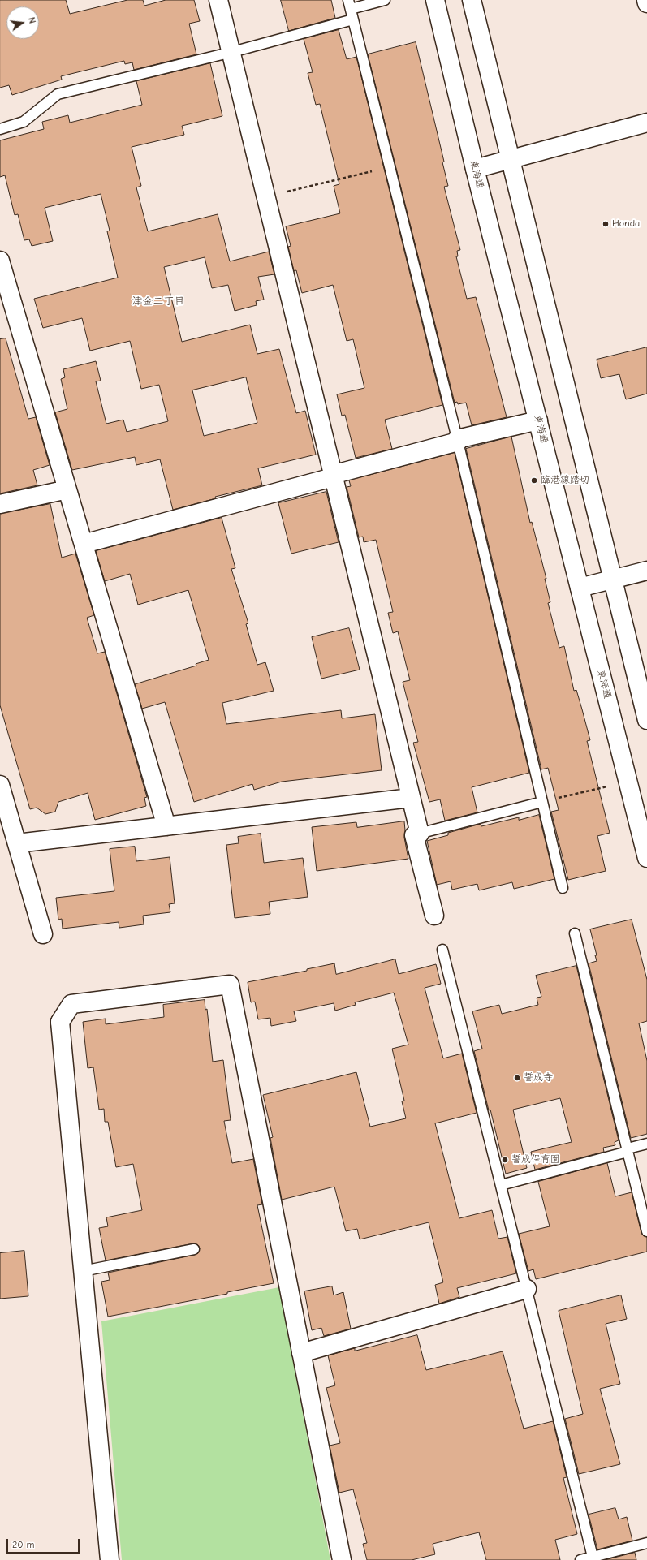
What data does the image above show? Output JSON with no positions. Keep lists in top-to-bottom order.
{
  "streets": {
    "street": ["東海通"]
  },
  "districts": ["津金二丁目"],
  "places": [
    "Honda",
    "臨港線踏切",
    "誓成寺",
    "誓成保育園"
  ],
  "scale_bar": "20 m",
  "north": "right"
}
